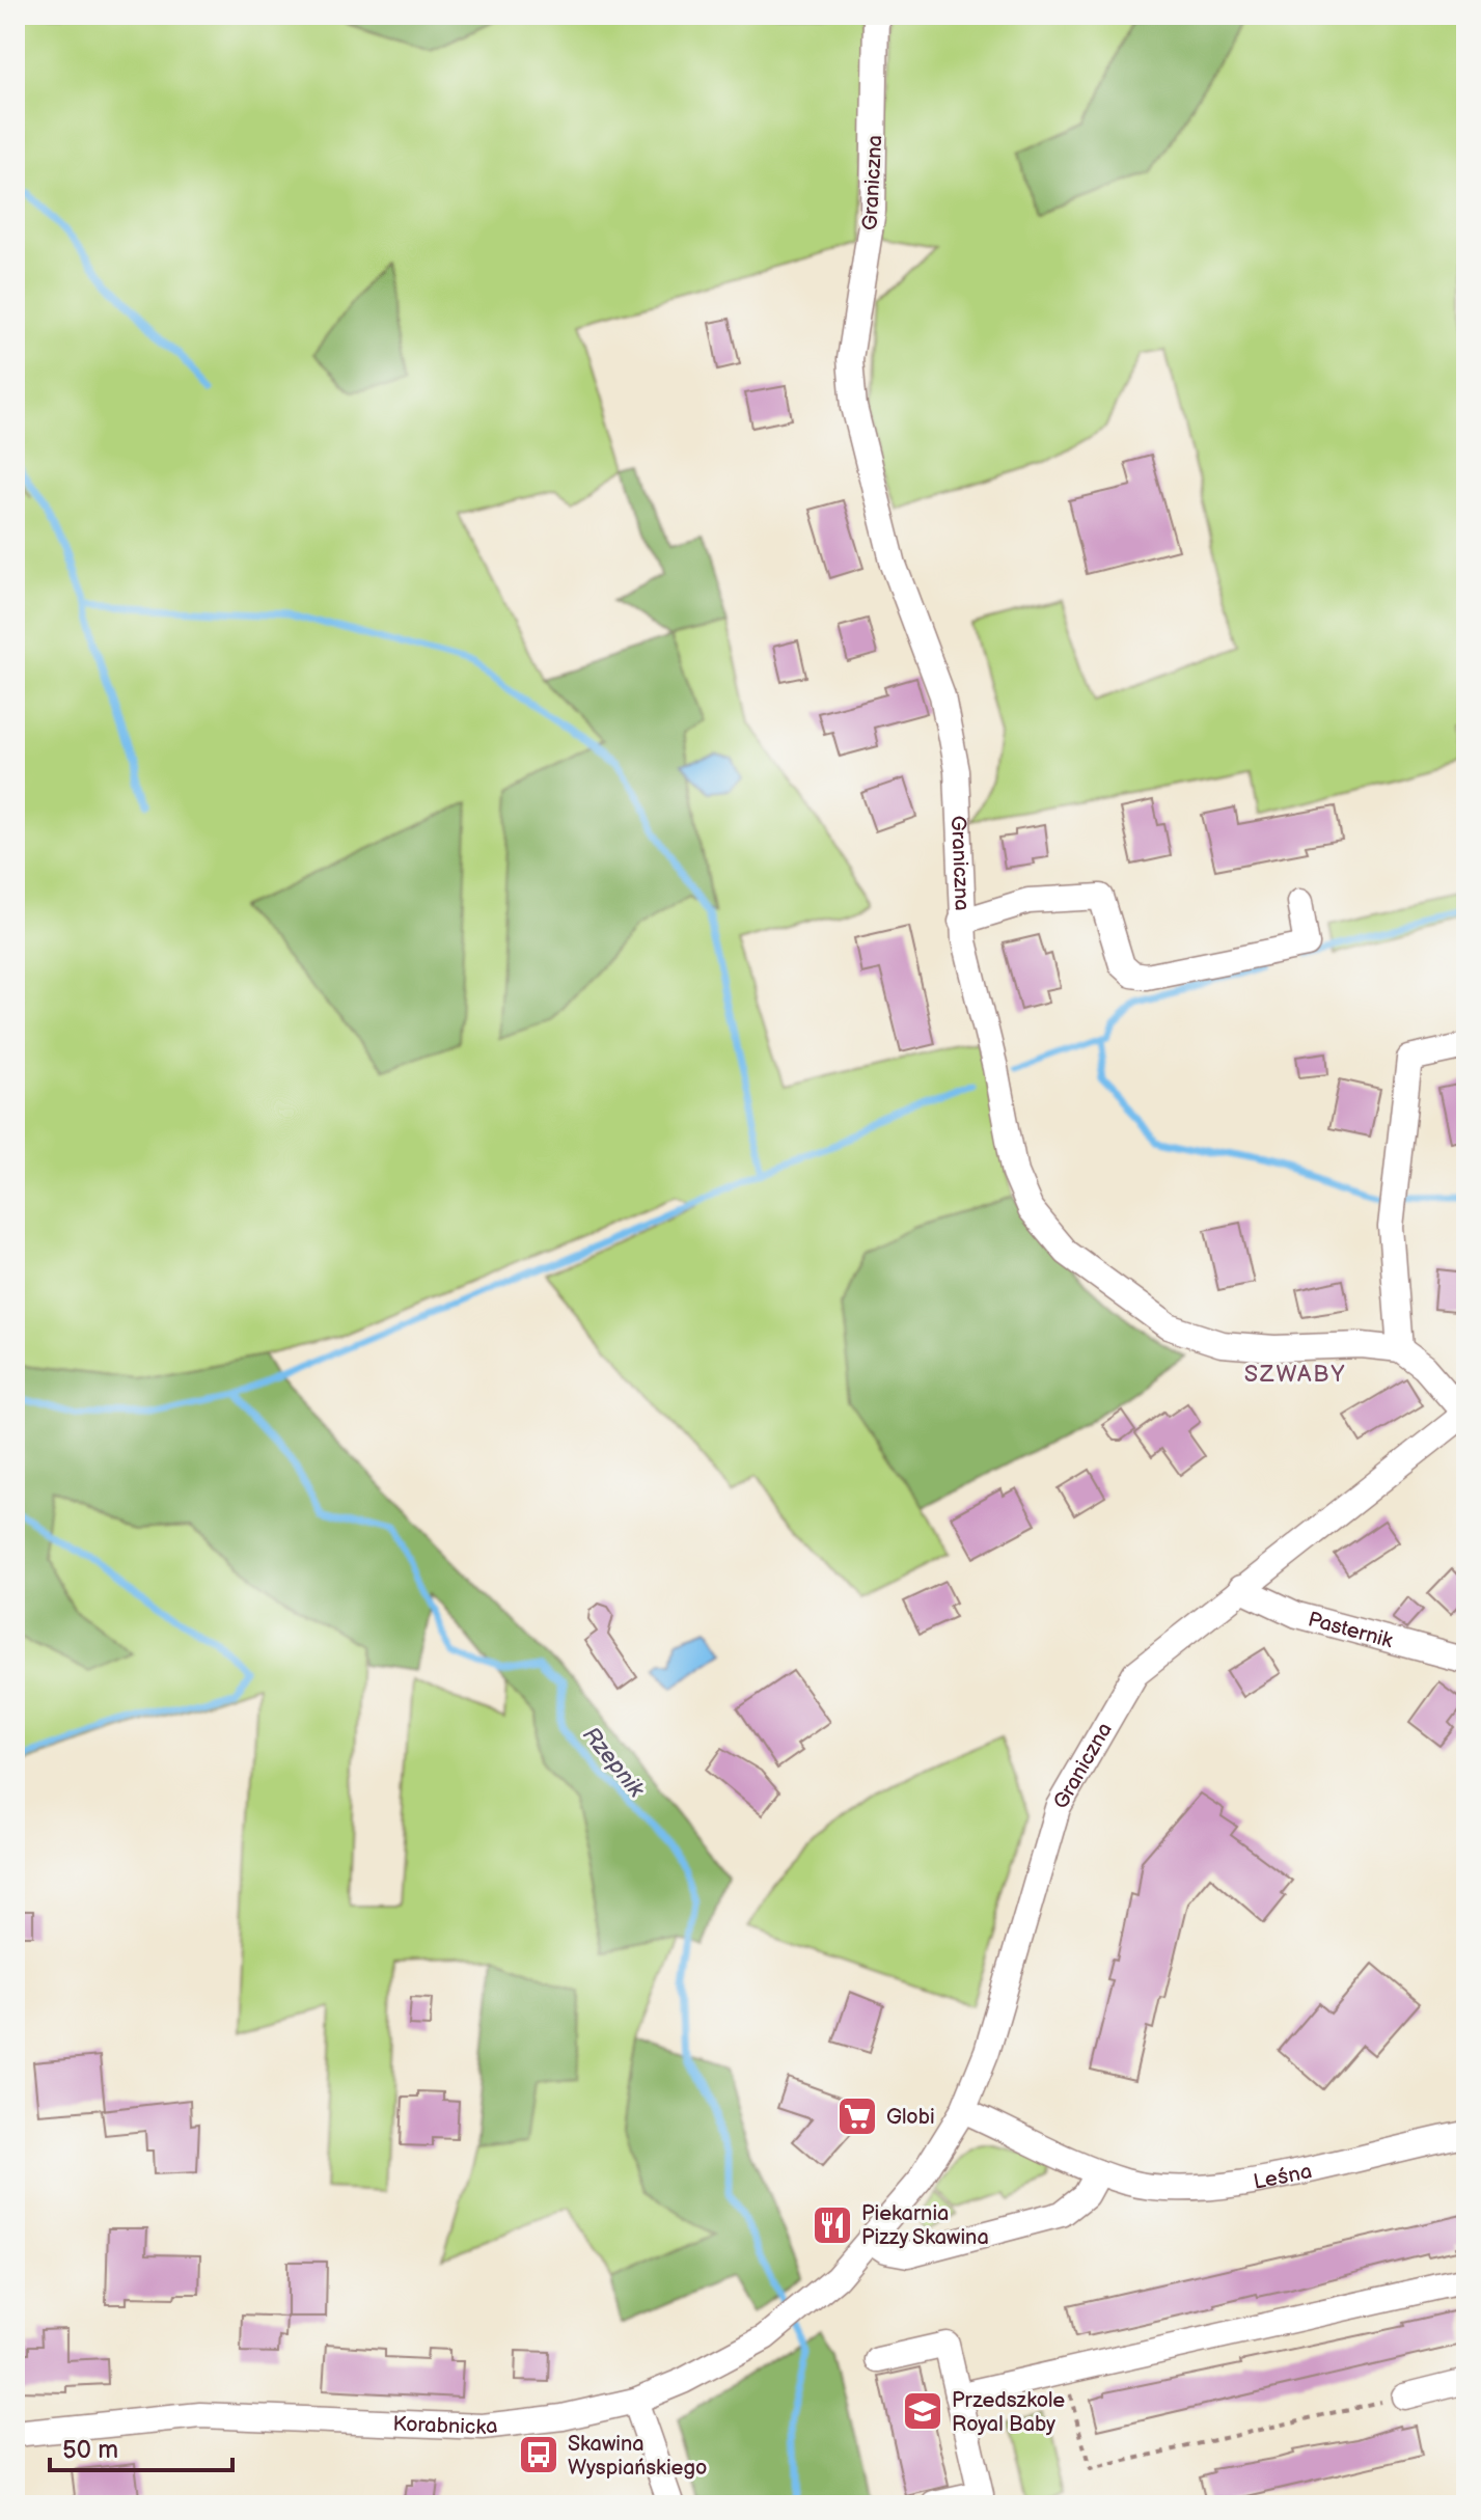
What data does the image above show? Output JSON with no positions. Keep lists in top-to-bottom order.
{
  "streets": {
    "street": [
      "Graniczna",
      "Pasternik",
      "Leśna",
      "Korabnicka"
    ]
  },
  "crossings": [
    ["Graniczna", "Pasternik"],
    ["Graniczna", "Leśna"],
    ["Graniczna", "Korabnicka"]
  ],
  "districts": ["SZWABY"],
  "water": ["Rzepnik"],
  "places": {
    "supermarket": ["Globi"],
    "restaurant": ["Piekarnia Pizzy Skawina"],
    "school or university": ["Przedszkole Royal Baby"],
    "bus stop": ["Skawina Wyspiańskiego"]
  },
  "scale_bar": "50 m"
}
